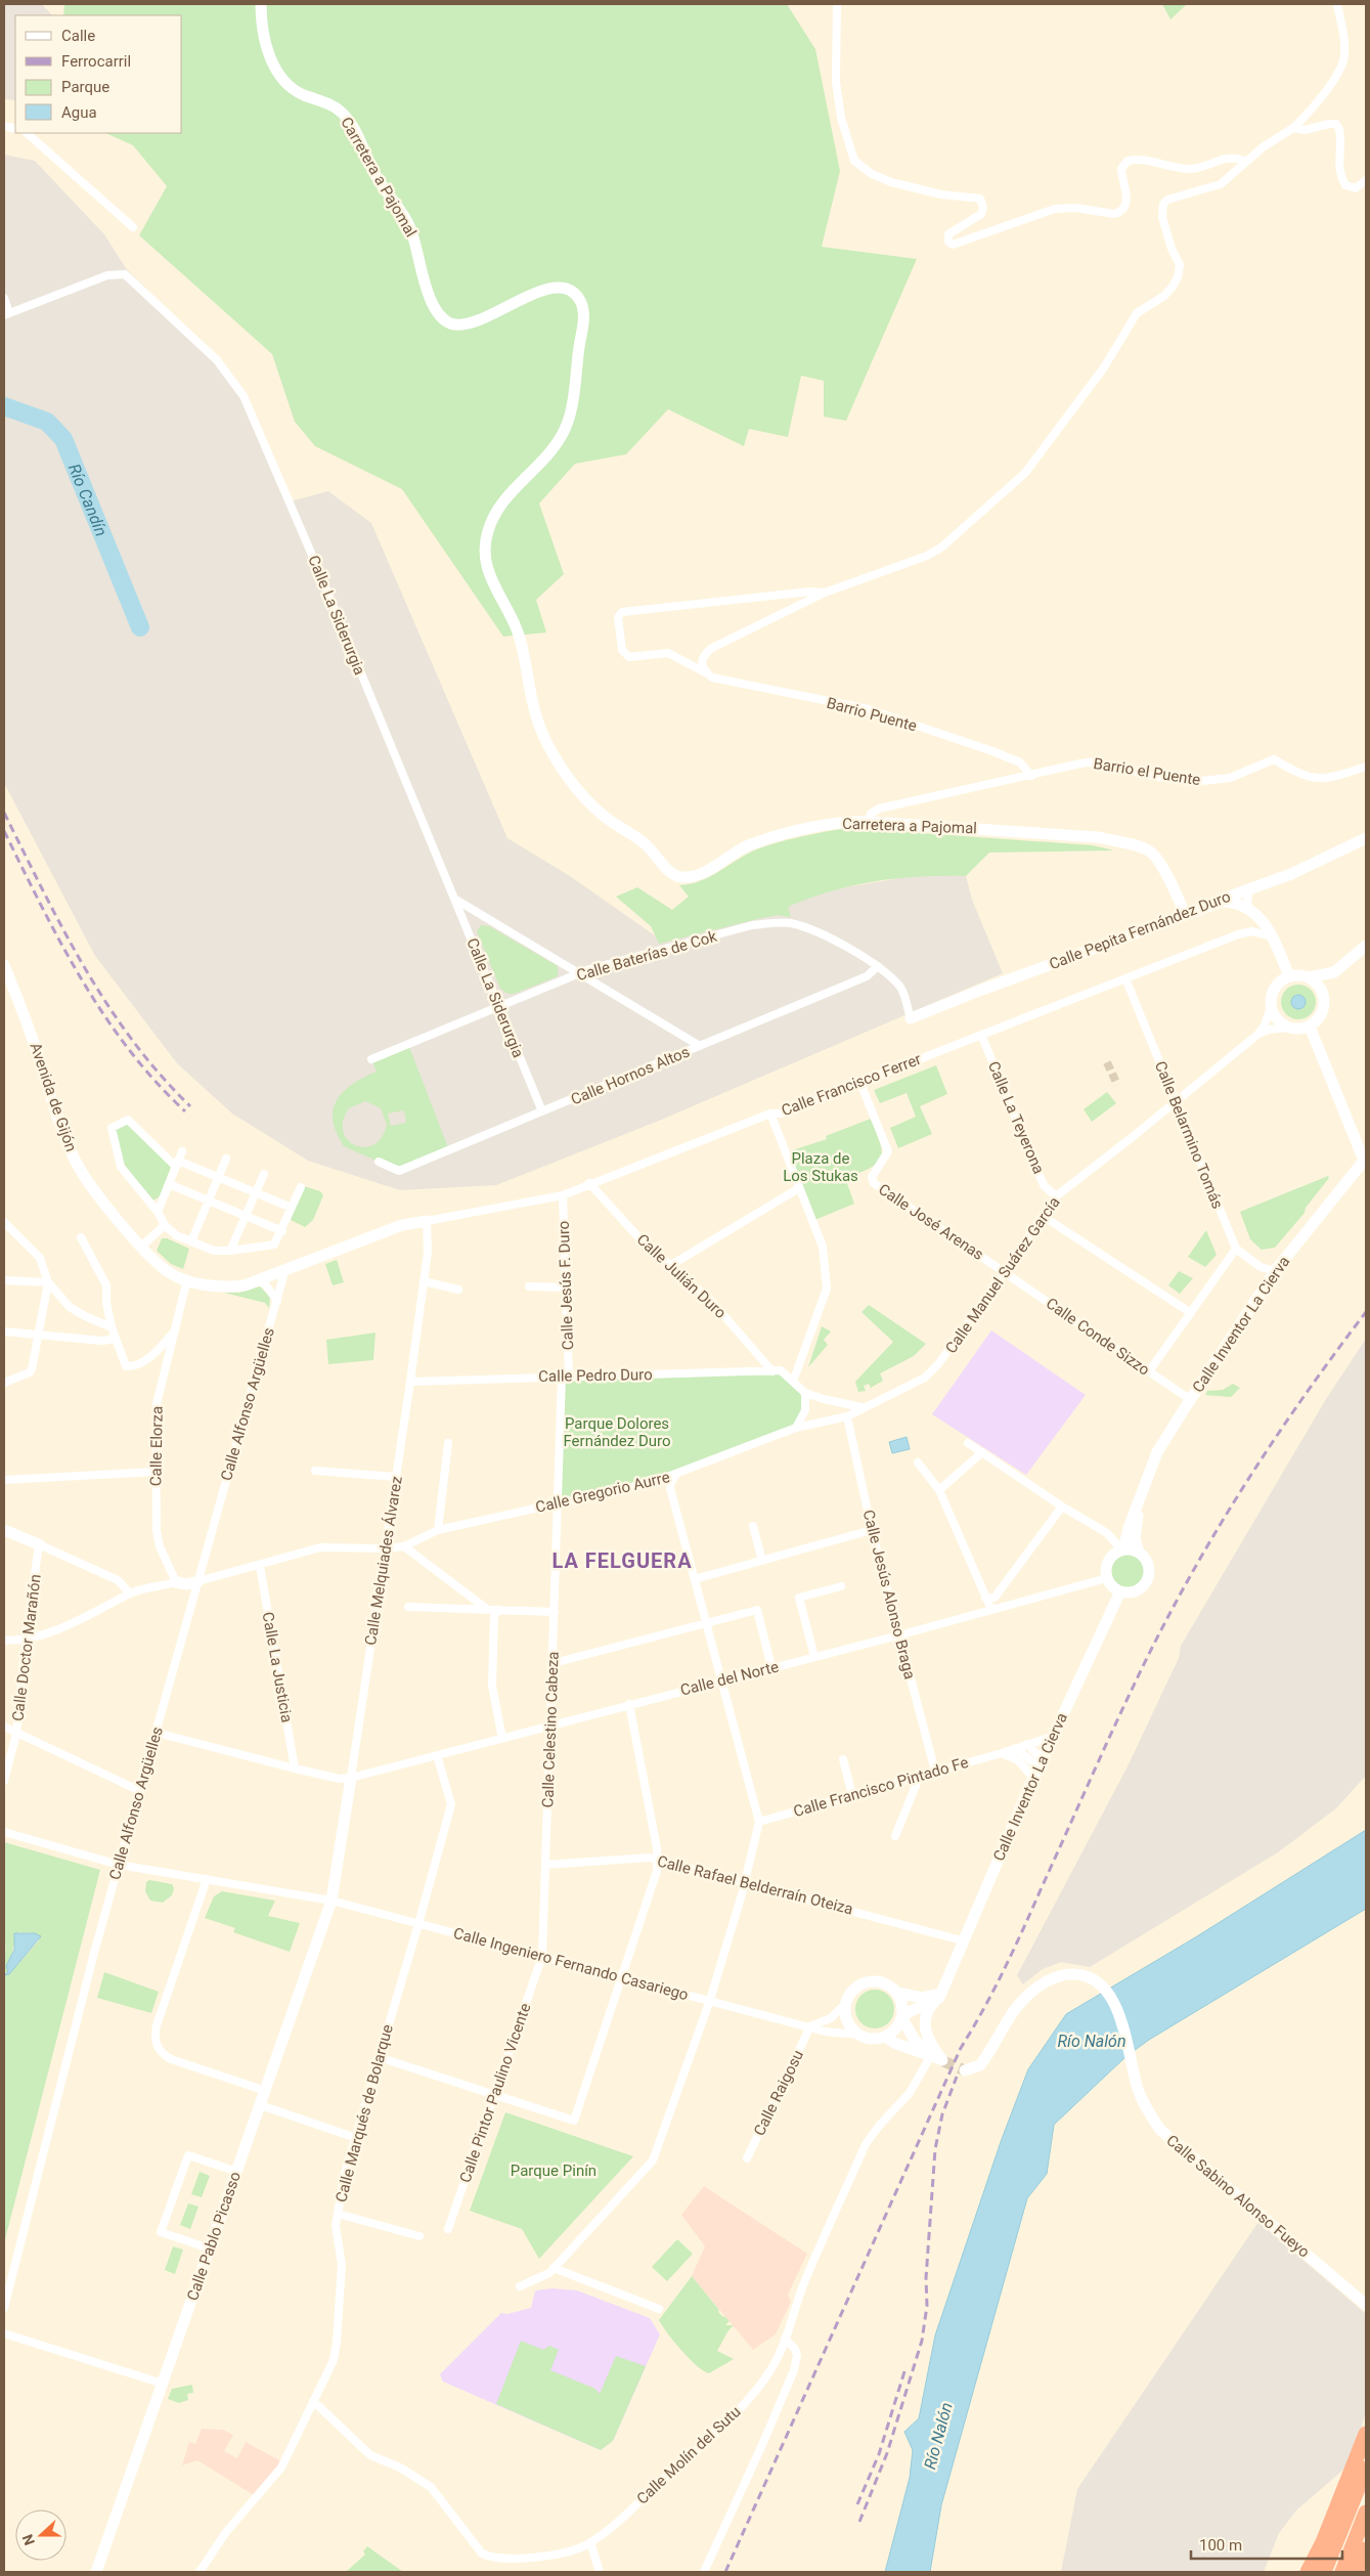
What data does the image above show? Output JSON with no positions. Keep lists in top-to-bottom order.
{
  "streets": {
    "street": [
      "Carretera a Pajomal",
      "Calle La Siderurgia",
      "Barrio Puente",
      "Barrio el Puente",
      "Calle Pepita Fernández Duro",
      "Calle Baterías de Cok",
      "Calle Hornos Altos",
      "Calle Francisco Ferrer",
      "Avenida de Gijón",
      "Calle La Teyerona",
      "Calle Belarmino Tomás",
      "Calle José Arenas",
      "Calle Manuel Suárez García",
      "Calle Julián Duro",
      "Calle Jesús F. Duro",
      "Calle Inventor La Cierva",
      "Calle Conde Sizzo",
      "Calle Pedro Duro",
      "Calle Alfonso Argüelles",
      "Calle Elorza",
      "Calle Gregorio Aurre",
      "Calle Melquiades Álvarez",
      "Calle Jesús Alonso Braga",
      "Calle Doctor Marañón",
      "Calle La Justicia",
      "Calle del Norte",
      "Calle Celestino Cabeza",
      "Calle Francisco Pintado Fe",
      "Calle Rafael Belderraín Oteiza",
      "Calle Ingeniero Fernando Casariego",
      "Calle Pintor Paulino Vicente",
      "Calle Raigosu",
      "Calle Marqués de Bolarque",
      "Calle Sabino Alonso Fueyo",
      "Calle Pablo Picasso",
      "Calle Molín del Sutu"
    ]
  },
  "crossings": [
    ["Carretera a Pajomal", "Barrio el Puente"],
    ["Carretera a Pajomal", "Calle Pepita Fernández Duro"],
    ["Calle La Siderurgia", "Calle Baterías de Cok"],
    ["Calle La Siderurgia", "Calle Hornos Altos"],
    ["Barrio Puente", "Barrio el Puente"],
    ["Calle Pepita Fernández Duro", "Calle Baterías de Cok"],
    ["Calle Baterías de Cok", "Calle Hornos Altos"],
    ["Calle Francisco Ferrer", "Avenida de Gijón"],
    ["Calle Francisco Ferrer", "Calle La Teyerona"],
    ["Calle Francisco Ferrer", "Calle Belarmino Tomás"],
    ["Calle Francisco Ferrer", "Calle José Arenas"],
    ["Calle Francisco Ferrer", "Calle Julián Duro"],
    ["Calle Francisco Ferrer", "Calle Jesús F. Duro"],
    ["Calle Francisco Ferrer", "Calle Melquiades Álvarez"],
    ["Avenida de Gijón", "Calle Alfonso Argüelles"],
    ["Avenida de Gijón", "Calle Elorza"],
    ["Avenida de Gijón", "Calle Melquiades Álvarez"],
    ["Calle La Teyerona", "Calle Manuel Suárez García"],
    ["Calle Belarmino Tomás", "Calle Manuel Suárez García"],
    ["Calle José Arenas", "Calle Manuel Suárez García"],
    ["Calle José Arenas", "Calle Conde Sizzo"],
    ["Calle Manuel Suárez García", "Calle Julián Duro"],
    ["Calle Manuel Suárez García", "Calle Conde Sizzo"],
    ["Calle Manuel Suárez García", "Calle Gregorio Aurre"],
    ["Calle Manuel Suárez García", "Calle Jesús Alonso Braga"],
    ["Calle Julián Duro", "Calle Pedro Duro"],
    ["Calle Jesús F. Duro", "Calle Pedro Duro"],
    ["Calle Jesús F. Duro", "Calle Gregorio Aurre"],
    ["Calle Jesús F. Duro", "Calle Celestino Cabeza"],
    ["Calle Inventor La Cierva", "Calle Conde Sizzo"],
    ["Calle Inventor La Cierva", "Calle del Norte"],
    ["Calle Inventor La Cierva", "Calle Francisco Pintado Fe"],
    ["Calle Inventor La Cierva", "Calle Rafael Belderraín Oteiza"],
    ["Calle Pedro Duro", "Calle Melquiades Álvarez"],
    ["Calle Alfonso Argüelles", "Calle Gregorio Aurre"],
    ["Calle Alfonso Argüelles", "Calle del Norte"],
    ["Calle Alfonso Argüelles", "Calle Ingeniero Fernando Casariego"],
    ["Calle Gregorio Aurre", "Calle Melquiades Álvarez"],
    ["Calle Gregorio Aurre", "Calle Jesús Alonso Braga"],
    ["Calle Gregorio Aurre", "Calle La Justicia"],
    ["Calle Gregorio Aurre", "Calle Celestino Cabeza"],
    ["Calle Melquiades Álvarez", "Calle del Norte"],
    ["Calle Melquiades Álvarez", "Calle Ingeniero Fernando Casariego"],
    ["Calle Melquiades Álvarez", "Calle Pablo Picasso"],
    ["Calle Jesús Alonso Braga", "Calle del Norte"],
    ["Calle Jesús Alonso Braga", "Calle Francisco Pintado Fe"],
    ["Calle La Justicia", "Calle del Norte"],
    ["Calle del Norte", "Calle Celestino Cabeza"],
    ["Calle del Norte", "Calle Marqués de Bolarque"],
    ["Calle Celestino Cabeza", "Calle Rafael Belderraín Oteiza"],
    ["Calle Celestino Cabeza", "Calle Ingeniero Fernando Casariego"],
    ["Calle Celestino Cabeza", "Calle Pintor Paulino Vicente"],
    ["Calle Ingeniero Fernando Casariego", "Calle Pintor Paulino Vicente"],
    ["Calle Ingeniero Fernando Casariego", "Calle Raigosu"],
    ["Calle Ingeniero Fernando Casariego", "Calle Marqués de Bolarque"],
    ["Calle Ingeniero Fernando Casariego", "Calle Pablo Picasso"],
    ["Calle Marqués de Bolarque", "Calle Molín del Sutu"]
  ],
  "districts": ["LA FELGUERA"],
  "water": ["Río Candín", "Río Nalón"],
  "parks": ["Plaza de Los Stukas", "Parque Dolores Fernández Duro", "Parque Pinín"],
  "legend": [
    "Calle",
    "Ferrocarril",
    "Parque",
    "Agua"
  ],
  "scale_bar": "100 m",
  "north": "left"
}
